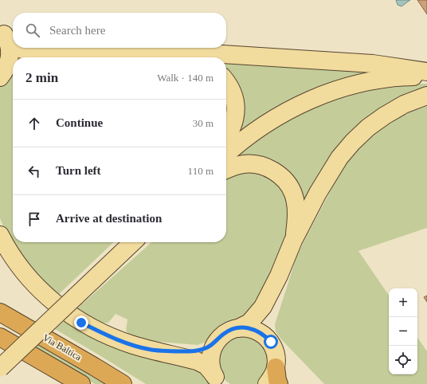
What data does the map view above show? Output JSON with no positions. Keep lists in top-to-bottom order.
{
  "streets": {
    "highway": ["Via Baltica"]
  },
  "page": {
    "search": "Search here",
    "heading": ["2 min", "Walk · 140 m"],
    "list": [
      ["Continue", "30 m"],
      ["Turn left", "110 m"],
      "Arrive at destination"
    ],
    "map_buttons": ["+", "−"]
  }
}
